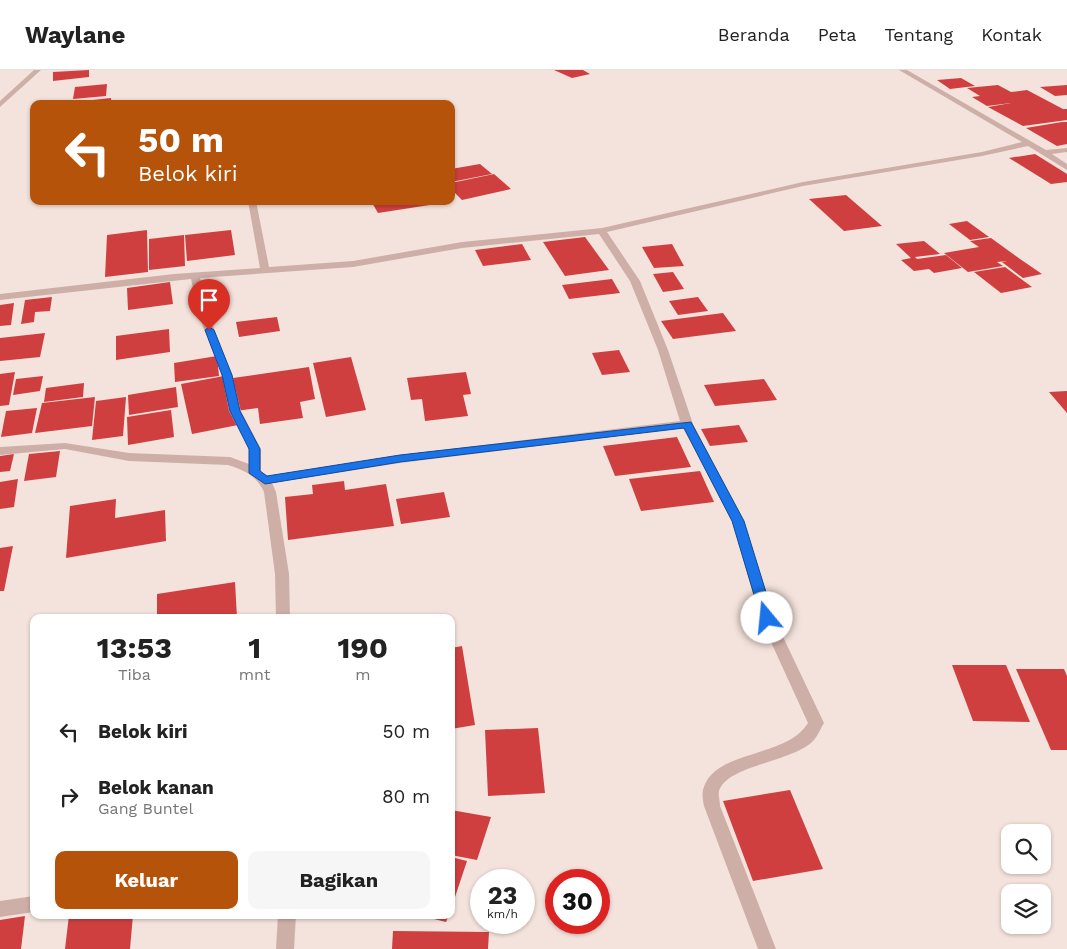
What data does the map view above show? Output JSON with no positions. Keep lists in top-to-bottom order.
{
  "page": {
    "header": "Waylane",
    "nav": [
      "Beranda",
      "Peta",
      "Tentang",
      "Kontak"
    ],
    "turn": ["50 m", "Belok kiri"],
    "eta": [
      "13:53",
      "Tiba",
      "1",
      "mnt",
      "190",
      "m"
    ],
    "list": [
      {
        "name": "Belok kiri",
        "value": "50 m"
      },
      {
        "name": "Belok kanan",
        "note": "Gang Buntel",
        "value": "80 m"
      }
    ],
    "buttons": ["Keluar", "Bagikan"],
    "speed": "23 km/h",
    "limit": "30"
  }
}
